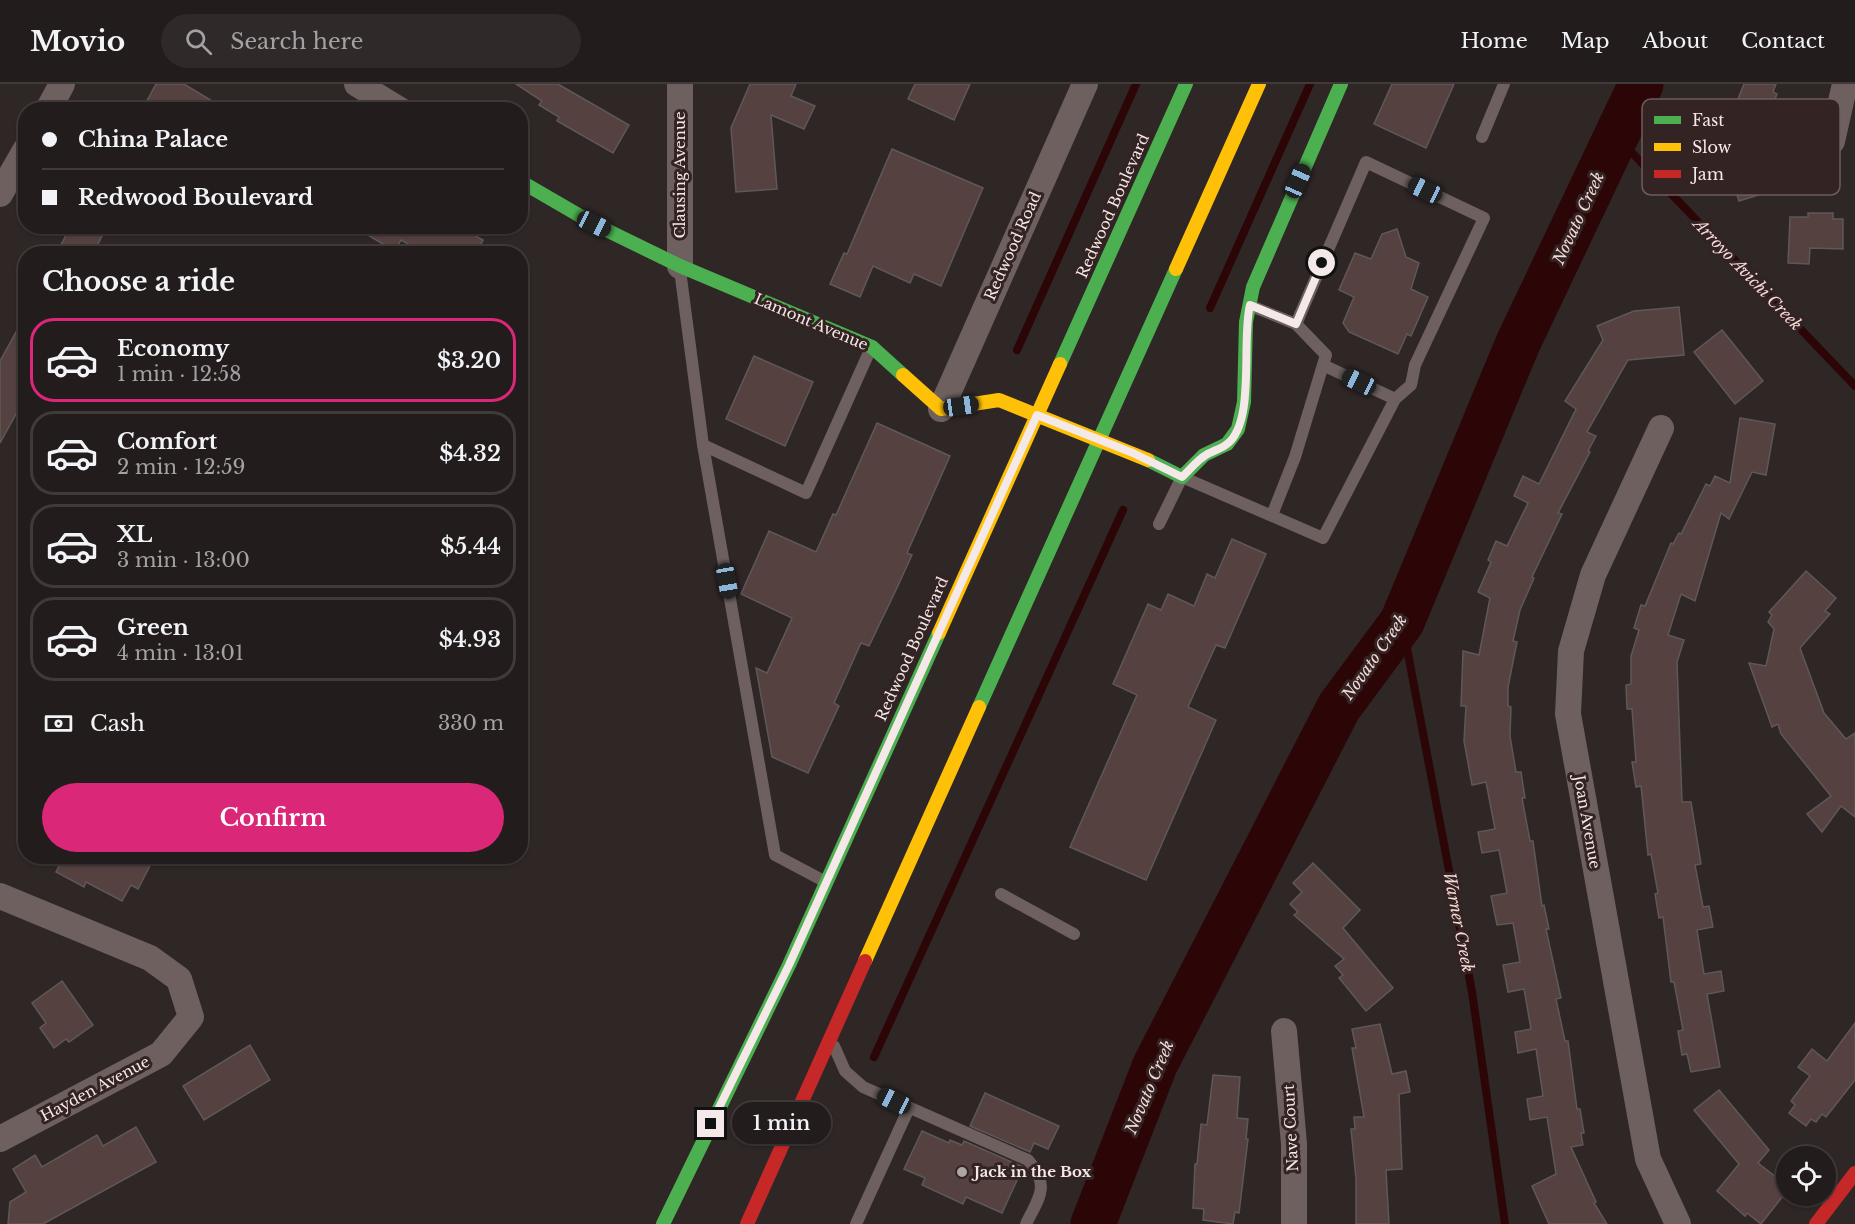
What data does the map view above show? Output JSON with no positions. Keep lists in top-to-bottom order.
{
  "streets": {
    "main road": ["Redwood Boulevard", "Lamont Avenue"],
    "street": [
      "Clausing Avenue",
      "Redwood Road",
      "Joan Avenue",
      "Hayden Avenue",
      "Nave Court"
    ]
  },
  "crossings": [
    ["Clausing Avenue", "Lamont Avenue"],
    ["Redwood Road", "Lamont Avenue"]
  ],
  "water": ["Novato Creek", "Arroyo Avichi Creek", "Warner Creek"],
  "places": ["Jack in the Box"],
  "legend": ["Fast", "Slow", "Jam"],
  "page": {
    "header": "Movio",
    "search": "Search here",
    "nav": [
      "Home",
      "Map",
      "About",
      "Contact"
    ],
    "banner": ["China Palace", "Redwood Boulevard"],
    "heading": "Choose a ride",
    "list": [
      {
        "name": "Economy",
        "note": "1 min · 12:58",
        "value": "$3.20"
      },
      {
        "name": "Comfort",
        "note": "2 min · 12:59",
        "value": "$4.32"
      },
      {
        "name": "XL",
        "note": "3 min · 13:00",
        "value": "$5.44"
      },
      {
        "name": "Green",
        "note": "4 min · 13:01",
        "value": "$4.93"
      }
    ],
    "pay": ["Cash", "330 m"],
    "buttons": "Confirm",
    "bubble": "1 min"
  }
}
